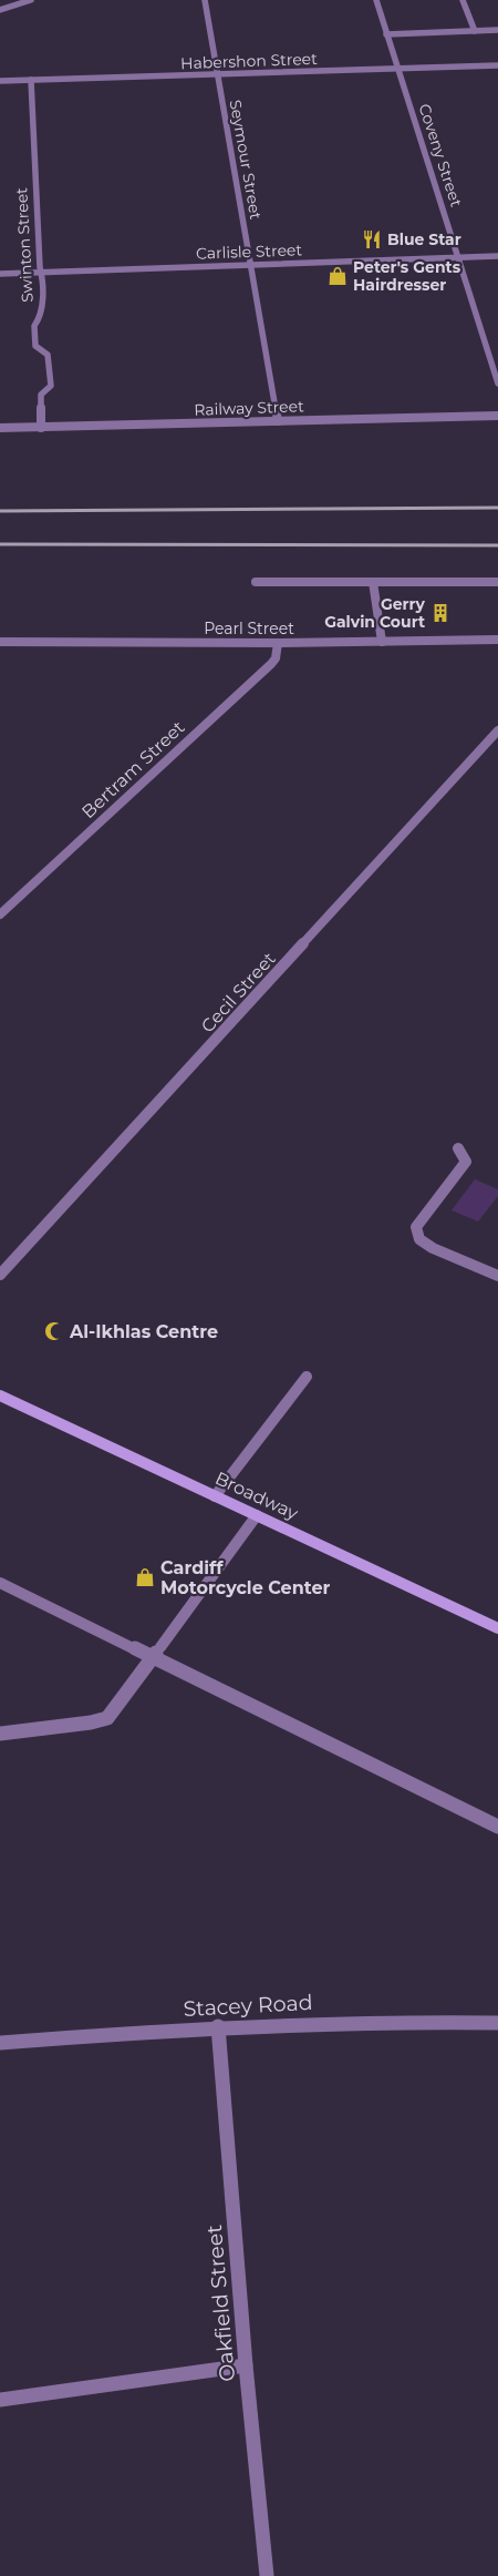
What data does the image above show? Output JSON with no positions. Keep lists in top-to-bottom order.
{
  "streets": {
    "main road": ["Broadway"],
    "street": [
      "Habershon Street",
      "Coveny Street",
      "Seymour Street",
      "Swinton Street",
      "Carlisle Street",
      "Railway Street",
      "Pearl Street",
      "Bertram Street",
      "Cecil Street",
      "Stacey Road",
      "Oakfield Street"
    ]
  },
  "crossings": [
    ["Habershon Street", "Coveny Street"],
    ["Habershon Street", "Seymour Street"],
    ["Habershon Street", "Swinton Street"],
    ["Coveny Street", "Carlisle Street"],
    ["Seymour Street", "Carlisle Street"],
    ["Seymour Street", "Railway Street"],
    ["Swinton Street", "Carlisle Street"],
    ["Swinton Street", "Railway Street"],
    ["Pearl Street", "Bertram Street"],
    ["Stacey Road", "Oakfield Street"]
  ],
  "places": {
    "restaurant": ["Blue Star"],
    "shop": ["Peter's Gents Hairdresser", "Cardiff Motorcycle Center"],
    "building": ["Gerry Galvin Court"],
    "mosque": ["Al-Ikhlas Centre"]
  }
}
